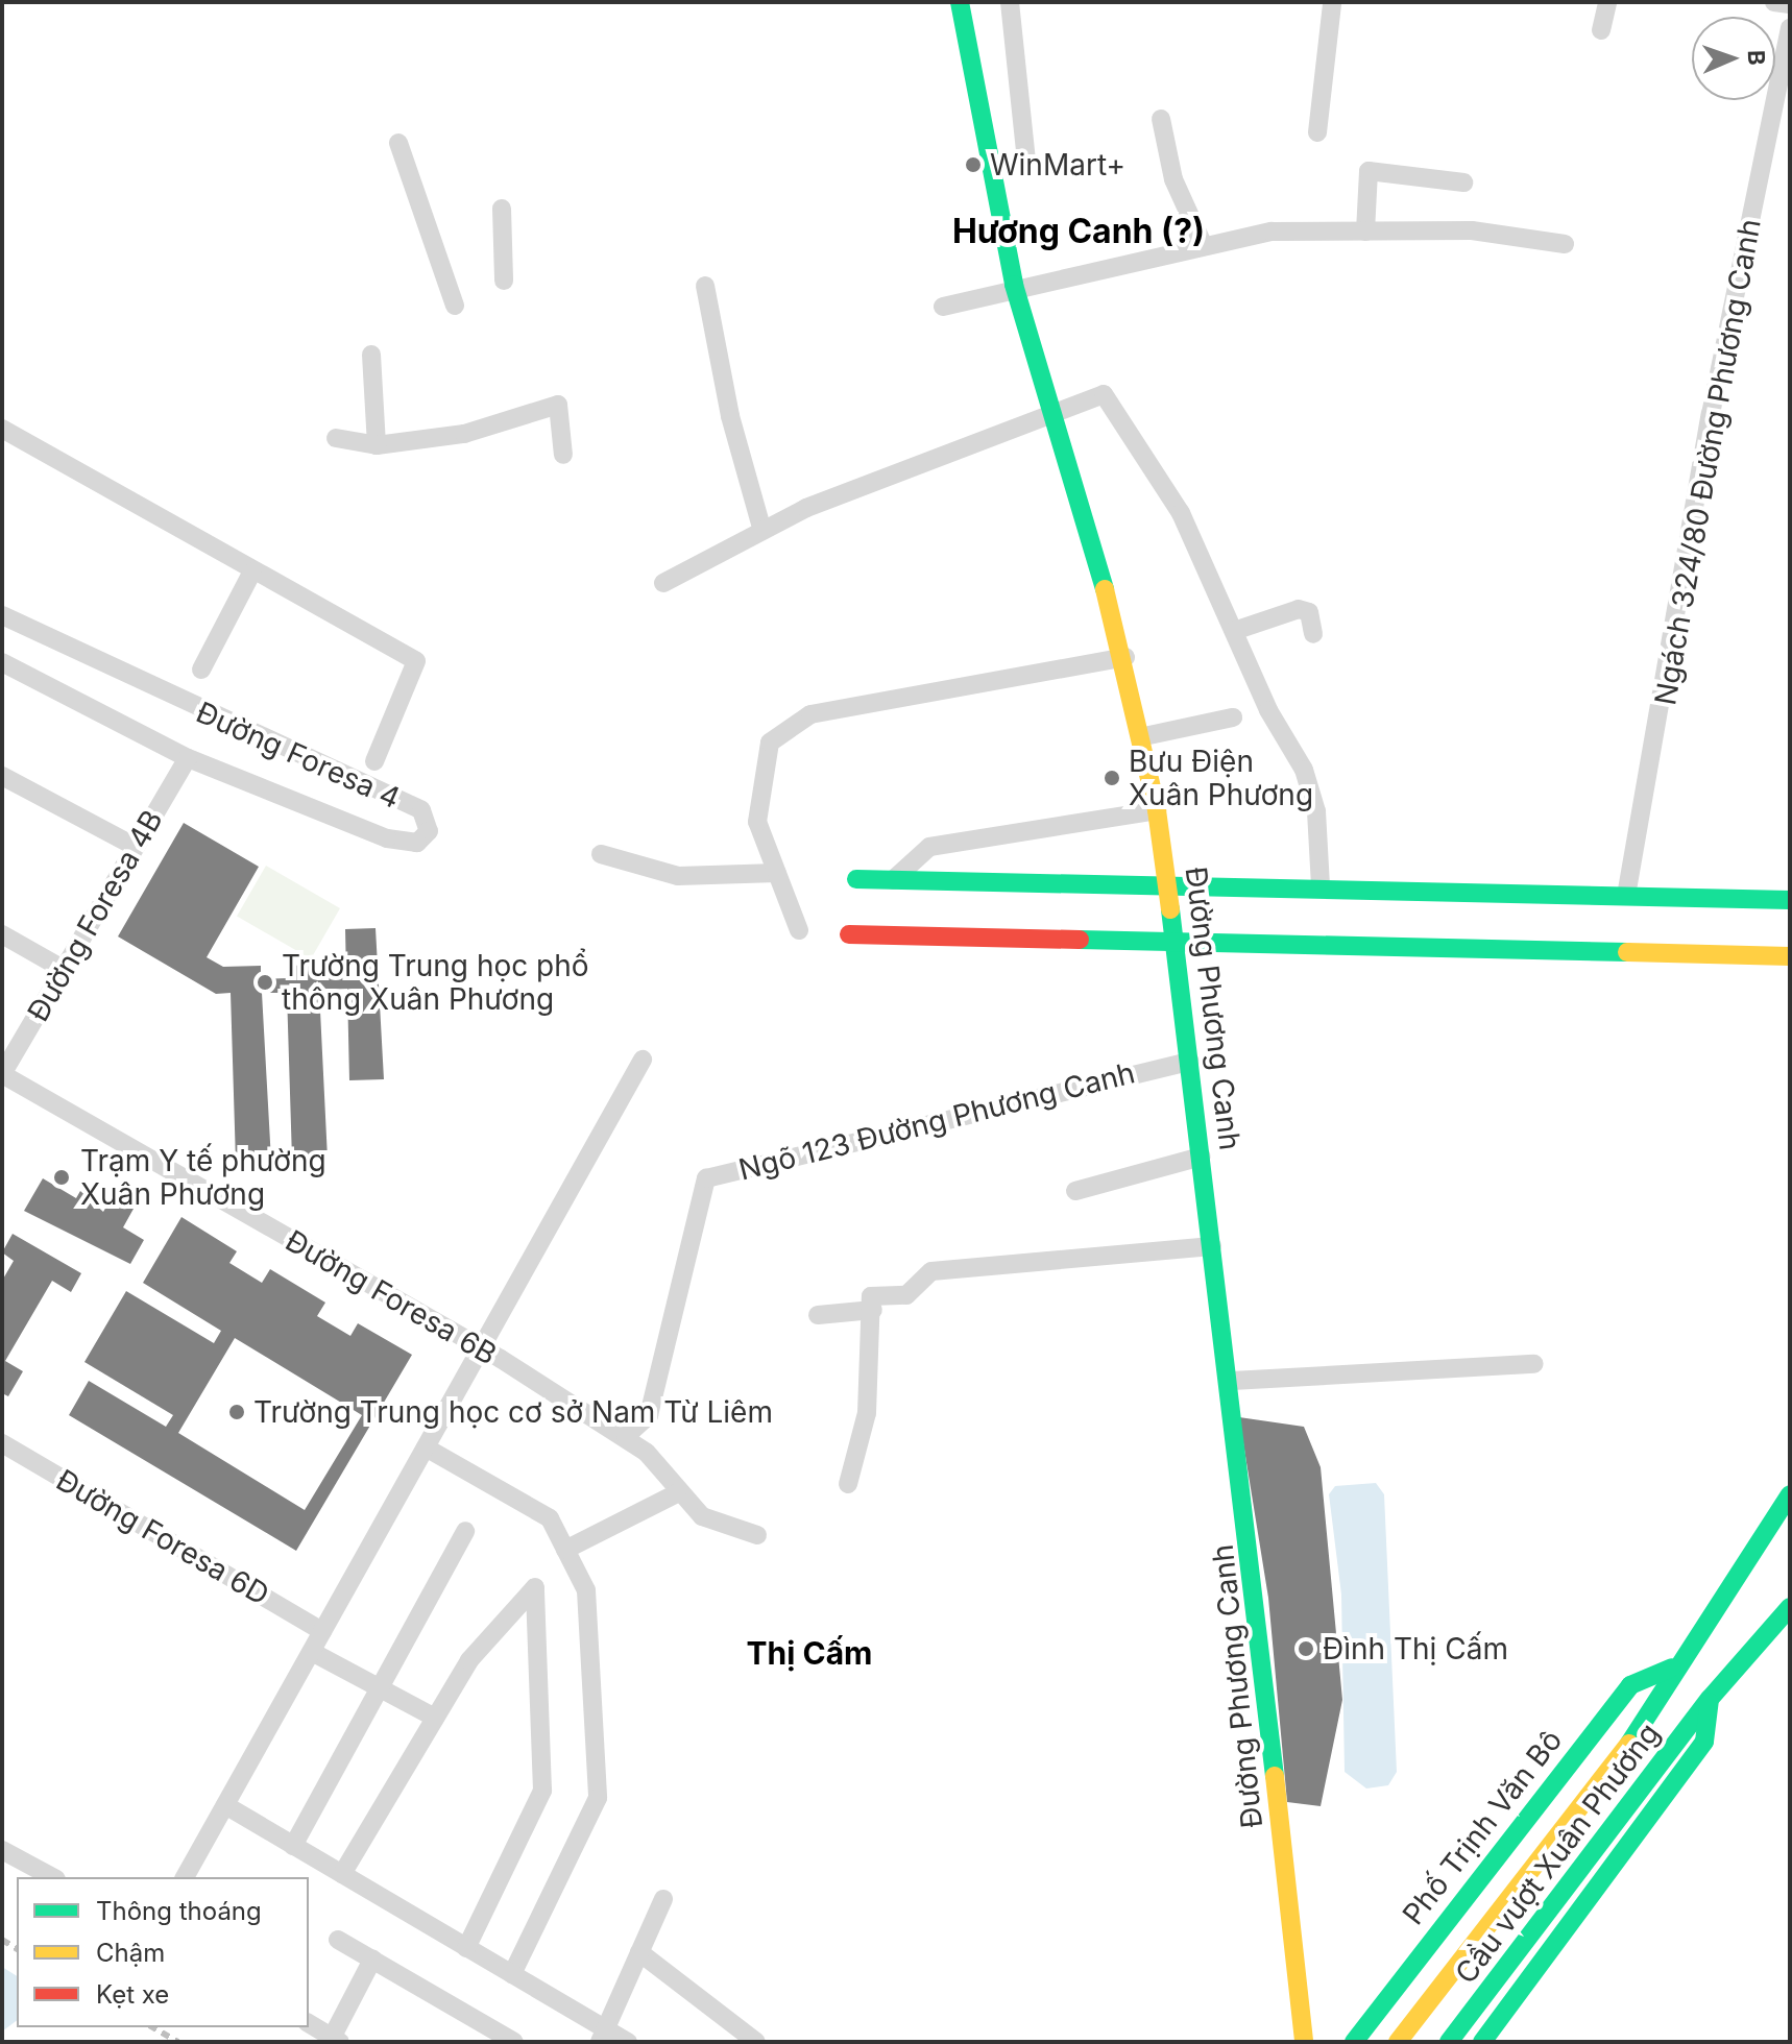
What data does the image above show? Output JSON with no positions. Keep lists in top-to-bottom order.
{
  "streets": {
    "street": [
      "Ngách 324/80 Đường Phương Canh",
      "Đường Foresa 4",
      "Đường Foresa 4B",
      "Đường Phương Canh",
      "Ngõ 123 Đường Phương Canh",
      "Đường Foresa 6B",
      "Đường Foresa 6D",
      "Phố Trịnh Văn Bô",
      "Cầu vượt Xuân Phương"
    ]
  },
  "crossings": [
    ["Đường Foresa 4", "Đường Foresa 4B"],
    ["Đường Foresa 4B", "Đường Foresa 6B"],
    ["Đường Phương Canh", "Ngõ 123 Đường Phương Canh"],
    ["Ngõ 123 Đường Phương Canh", "Đường Foresa 6B"],
    ["Phố Trịnh Văn Bô", "Cầu vượt Xuân Phương"]
  ],
  "districts": ["Hương Canh (?)", "Thị Cấm"],
  "places": [
    "WinMart+",
    "Bưu Điện Xuân Phương",
    "Trường Trung học phổ thông Xuân Phương",
    "Trạm Y tế phường Xuân Phương",
    "Trường Trung học cơ sở Nam Từ Liêm",
    "Đình Thị Cấm"
  ],
  "legend": ["Thông thoáng", "Chậm", "Kẹt xe"],
  "north": "right"
}
